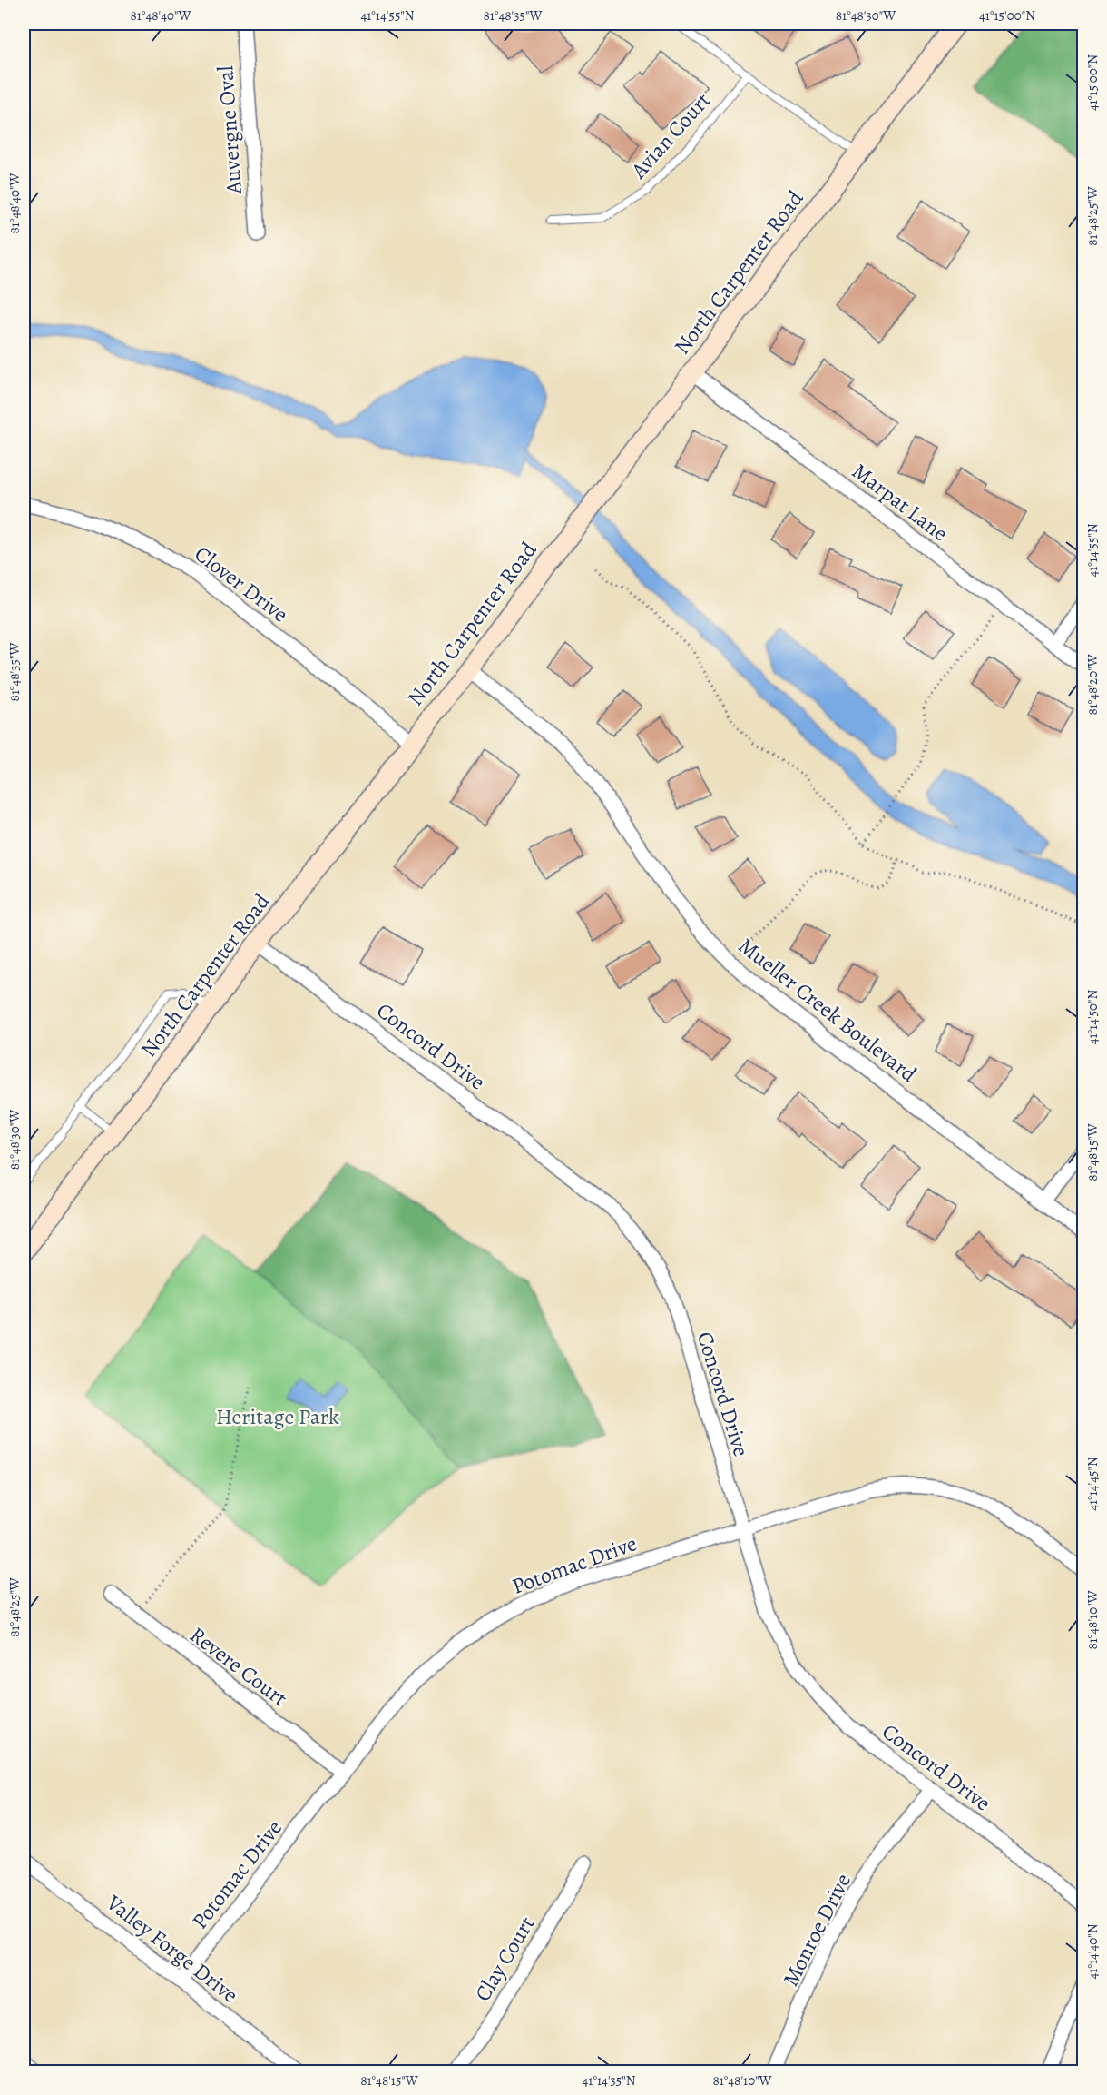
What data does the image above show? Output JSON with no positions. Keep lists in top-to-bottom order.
{
  "streets": {
    "street": [
      "Auvergne Oval",
      "North Carpenter Road",
      "Marpat Lane",
      "Clover Drive",
      "Mueller Creek Boulevard",
      "Concord Drive",
      "Potomac Drive",
      "Revere Court",
      "Monroe Drive",
      "Valley Forge Drive",
      "Clay Court"
    ],
    "lane": ["Avian Court"]
  },
  "crossings": [
    ["North Carpenter Road", "Marpat Lane"],
    ["North Carpenter Road", "Clover Drive"],
    ["North Carpenter Road", "Mueller Creek Boulevard"],
    ["North Carpenter Road", "Concord Drive"],
    ["Concord Drive", "Potomac Drive"],
    ["Concord Drive", "Monroe Drive"],
    ["Potomac Drive", "Revere Court"],
    ["Potomac Drive", "Valley Forge Drive"]
  ],
  "parks": ["Heritage Park"],
  "coordinates": [
    "81°48'40\"W",
    "41°14'55\"N",
    "81°48'35\"W",
    "81°48'30\"W",
    "41°15'00\"N",
    "81°48'25\"W",
    "81°48'20\"W",
    "41°14'50\"N",
    "81°48'15\"W",
    "41°14'45\"N",
    "81°48'10\"W",
    "41°14'40\"N",
    "41°14'35\"N"
  ]
}
